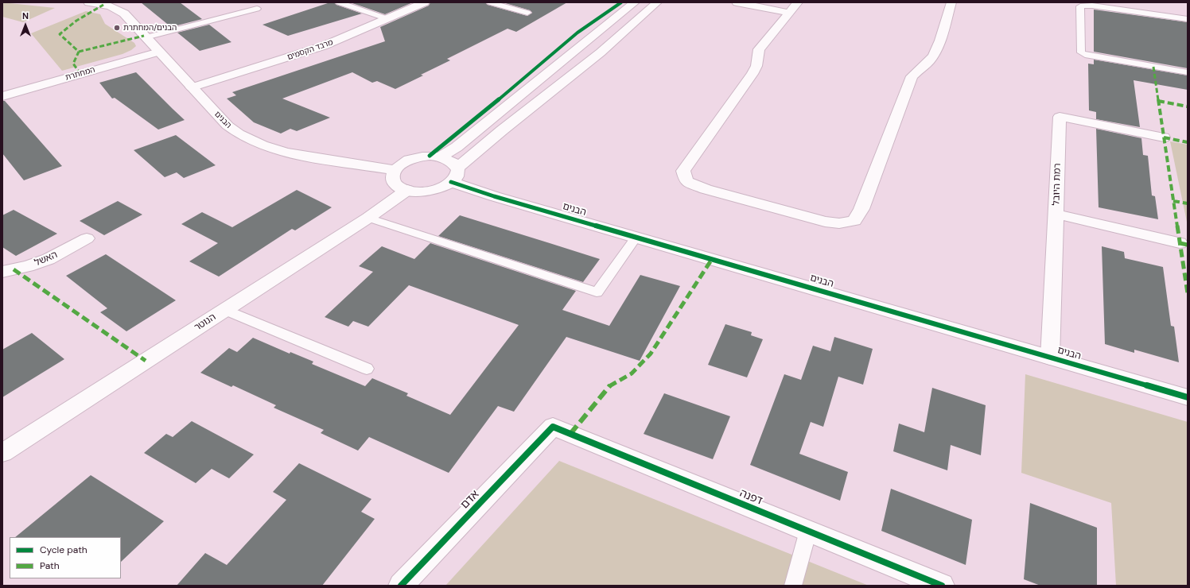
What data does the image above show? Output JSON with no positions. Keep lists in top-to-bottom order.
{
  "streets": {
    "street": [
      "מרבד הקסמים",
      "המחתרת",
      "הבנים",
      "רמת היובל",
      "האשל",
      "הנוטר",
      "דפנה",
      "אדם"
    ]
  },
  "crossings": [
    ["מרבד הקסמים", "הבנים"],
    ["המחתרת", "הבנים"],
    ["הבנים", "רמת היובל"],
    ["דפנה", "אדם"]
  ],
  "places": ["הבנים/המחתרת"],
  "legend": ["Cycle path", "Path"],
  "north": "top"
}
